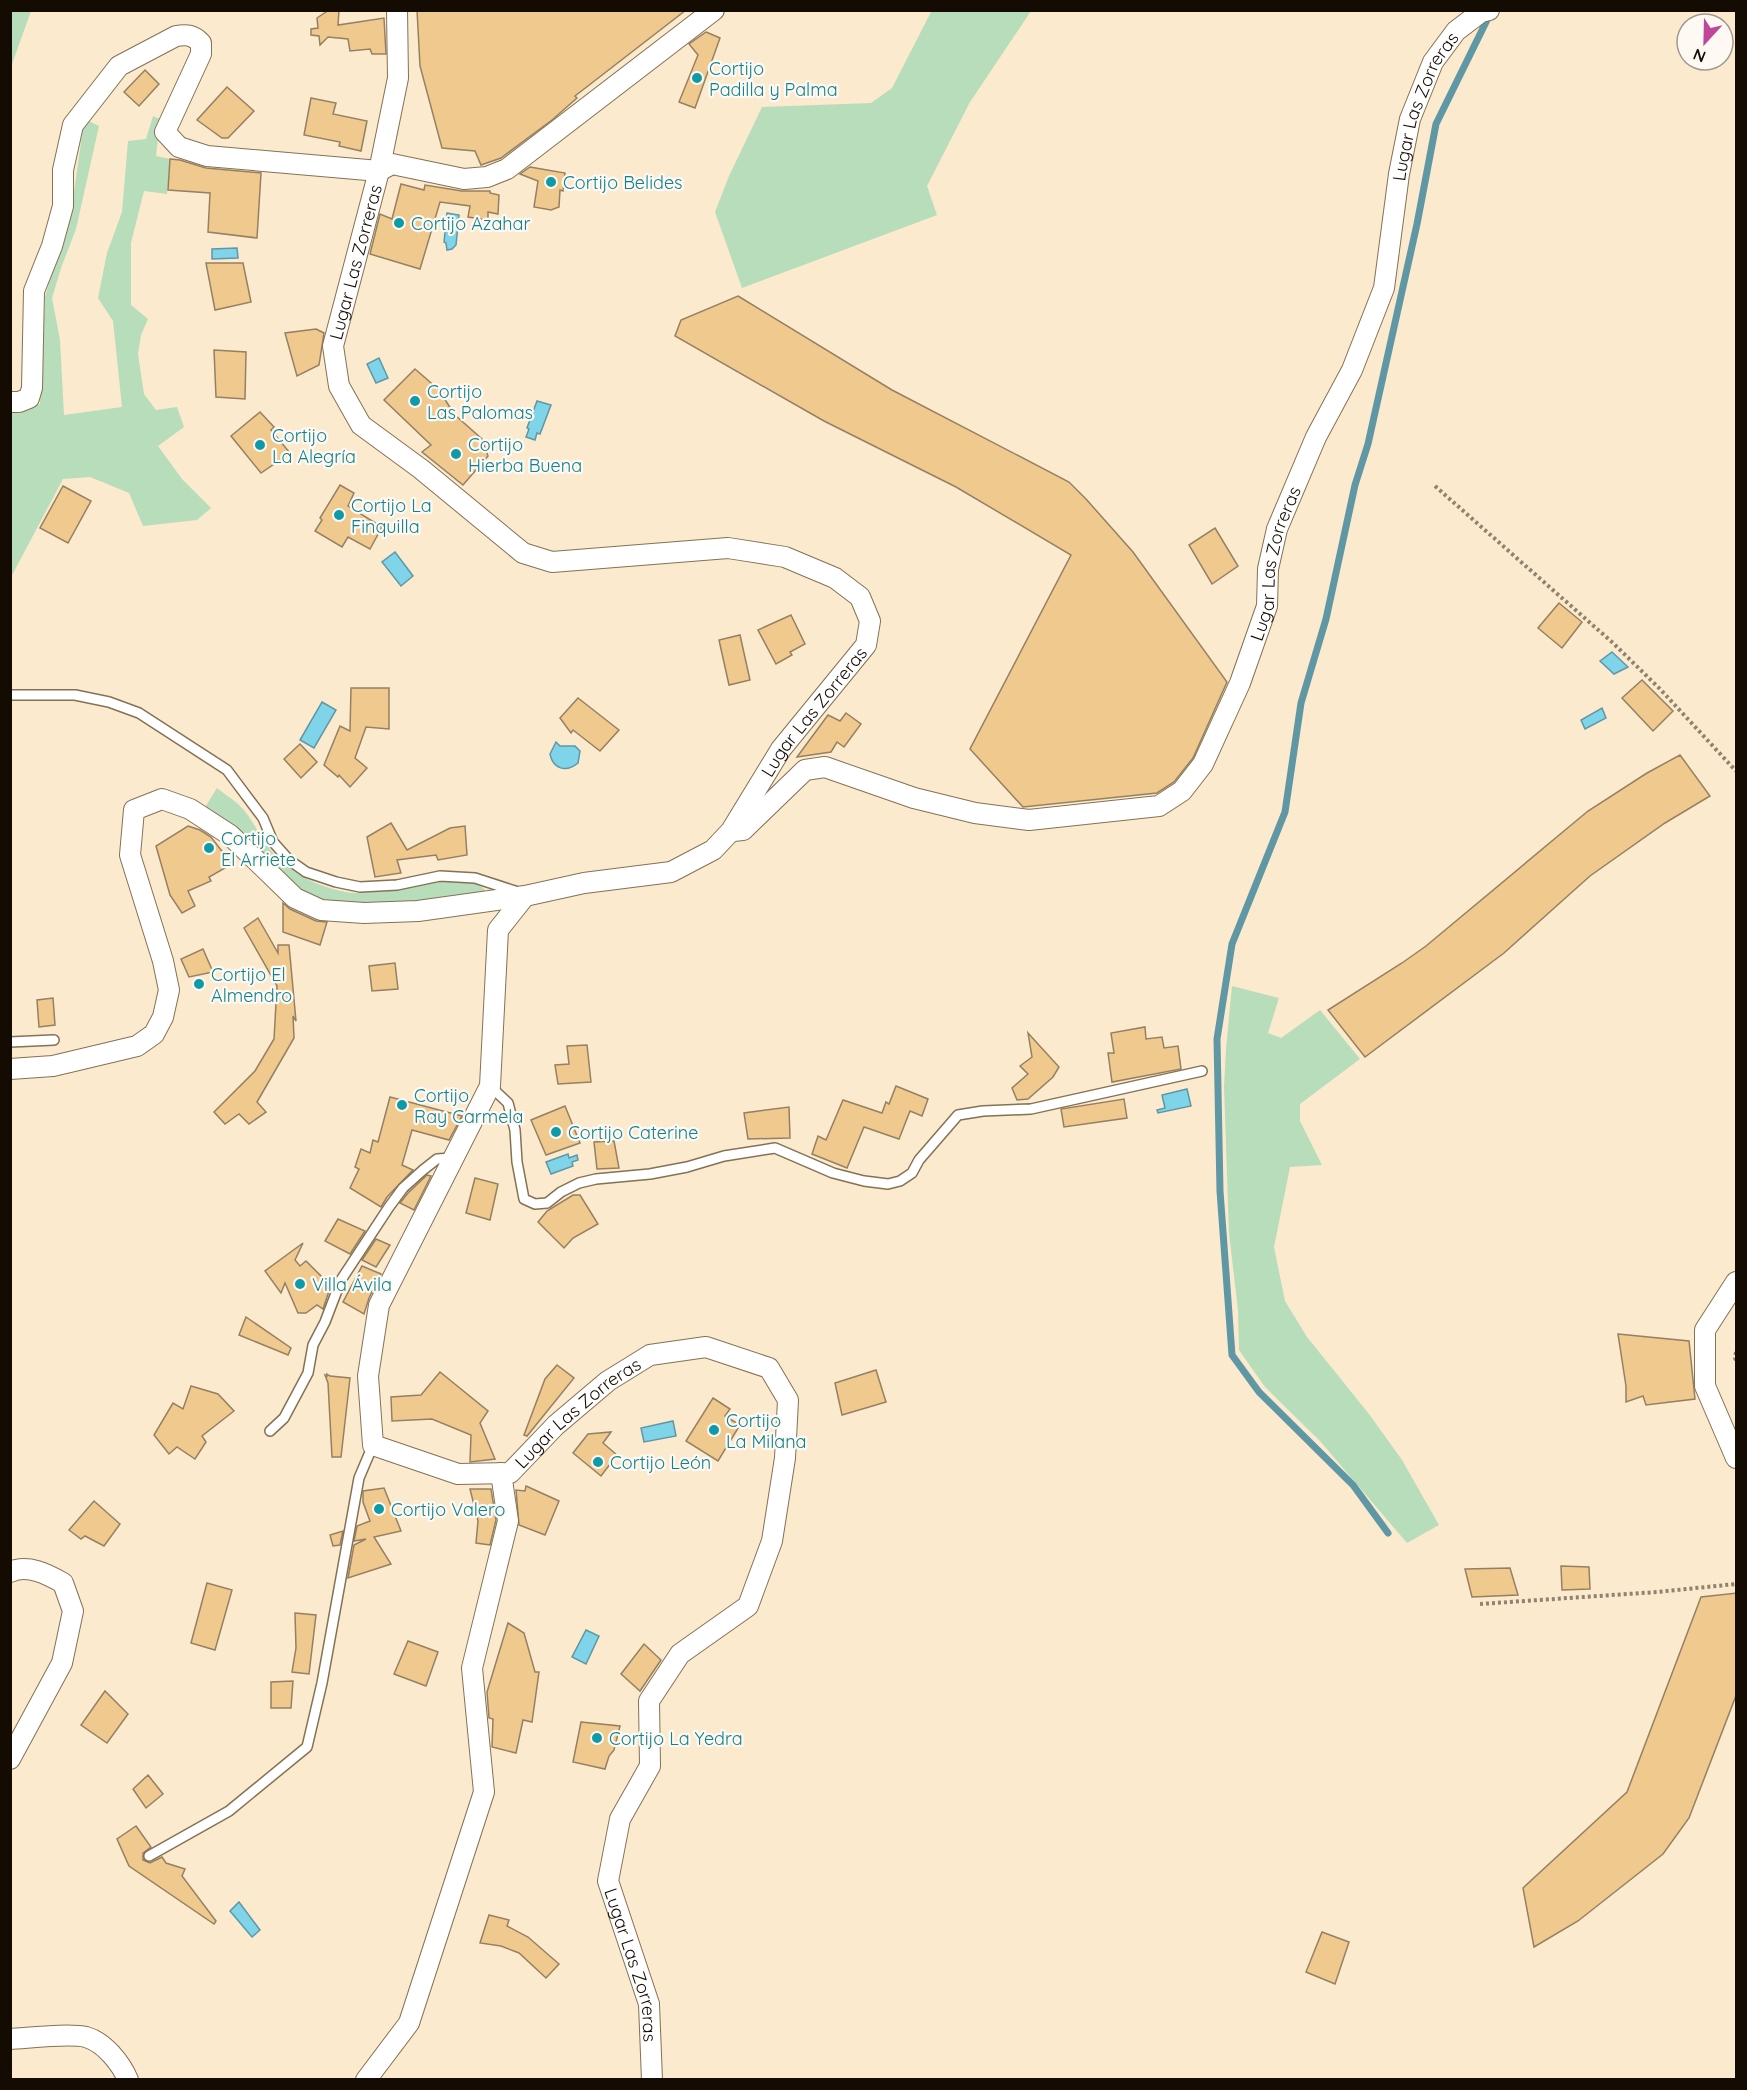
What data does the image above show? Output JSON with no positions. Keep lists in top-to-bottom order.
{
  "streets": {
    "street": ["Lugar Las Zorreras"]
  },
  "places": [
    "Cortijo Padilla y Palma",
    "Cortijo Belides",
    "Cortijo Azahar",
    "Cortijo Las Palomas",
    "Cortijo La Alegría",
    "Cortijo Hierba Buena",
    "Cortijo La Finquilla",
    "Cortijo El Arriete",
    "Cortijo El Almendro",
    "Cortijo Ray Carmela",
    "Cortijo Caterine",
    "Villa Ávila",
    "Cortijo La Milana",
    "Cortijo León",
    "Cortijo Valero",
    "Cortijo La Yedra"
  ],
  "north": "bottom"
}
